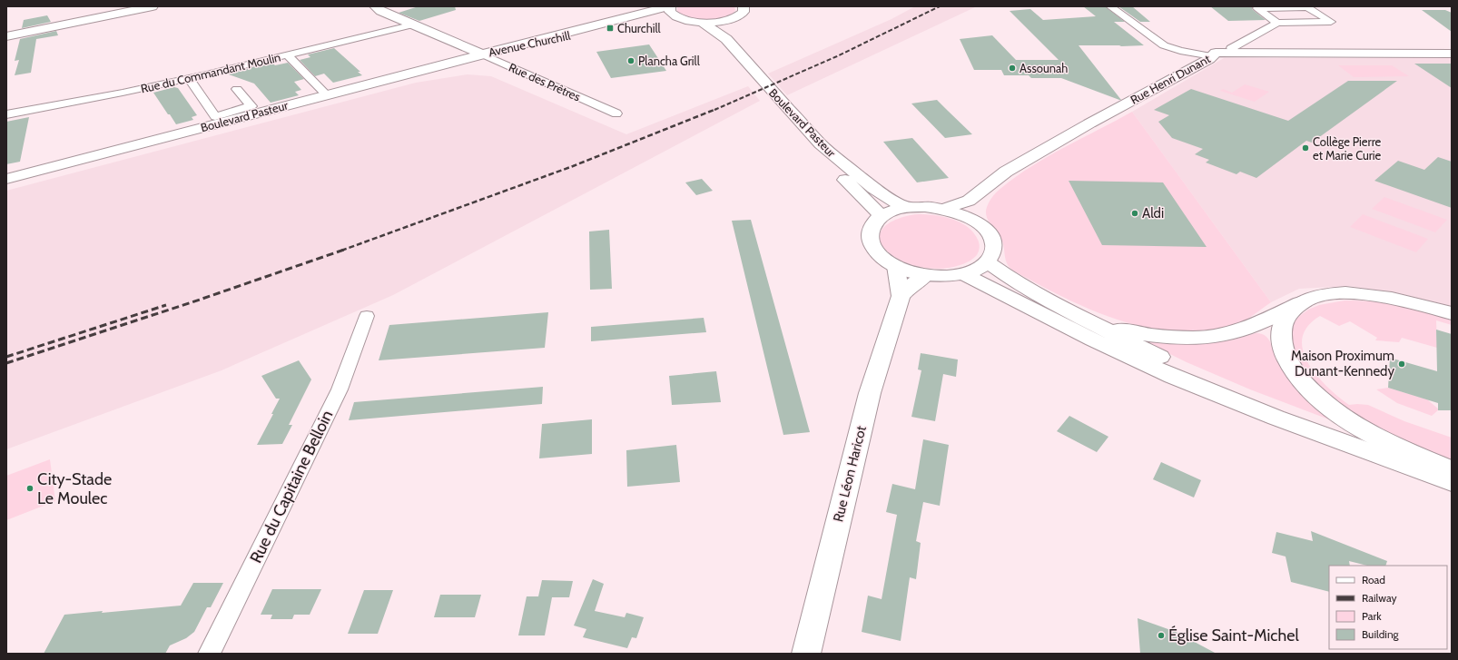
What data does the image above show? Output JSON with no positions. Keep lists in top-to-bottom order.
{
  "streets": {
    "main road": [
      "Avenue Churchill",
      "Rue Henri Dunant",
      "Rue des Prêtres",
      "Boulevard Pasteur",
      "Rue Léon Haricot"
    ],
    "street": ["Rue du Commandant Moulin", "Rue du Capitaine Belloin"]
  },
  "crossings": [
    ["Avenue Churchill", "Rue des Prêtres"],
    ["Avenue Churchill", "Boulevard Pasteur"],
    ["Rue du Commandant Moulin", "Rue des Prêtres"],
    ["Rue Henri Dunant", "Boulevard Pasteur"],
    ["Rue Henri Dunant", "Rue Léon Haricot"],
    ["Rue des Prêtres", "Boulevard Pasteur"],
    ["Boulevard Pasteur", "Rue Léon Haricot"]
  ],
  "places": {
    "transit": ["Churchill"],
    "other": [
      "Plancha Grill",
      "Assounah",
      "Collège Pierre et Marie Curie",
      "Aldi",
      "Maison Proximum Dunant-Kennedy",
      "City-Stade Le Moulec",
      "Église Saint-Michel"
    ]
  },
  "legend": [
    "Road",
    "Railway",
    "Park",
    "Building"
  ]
}
